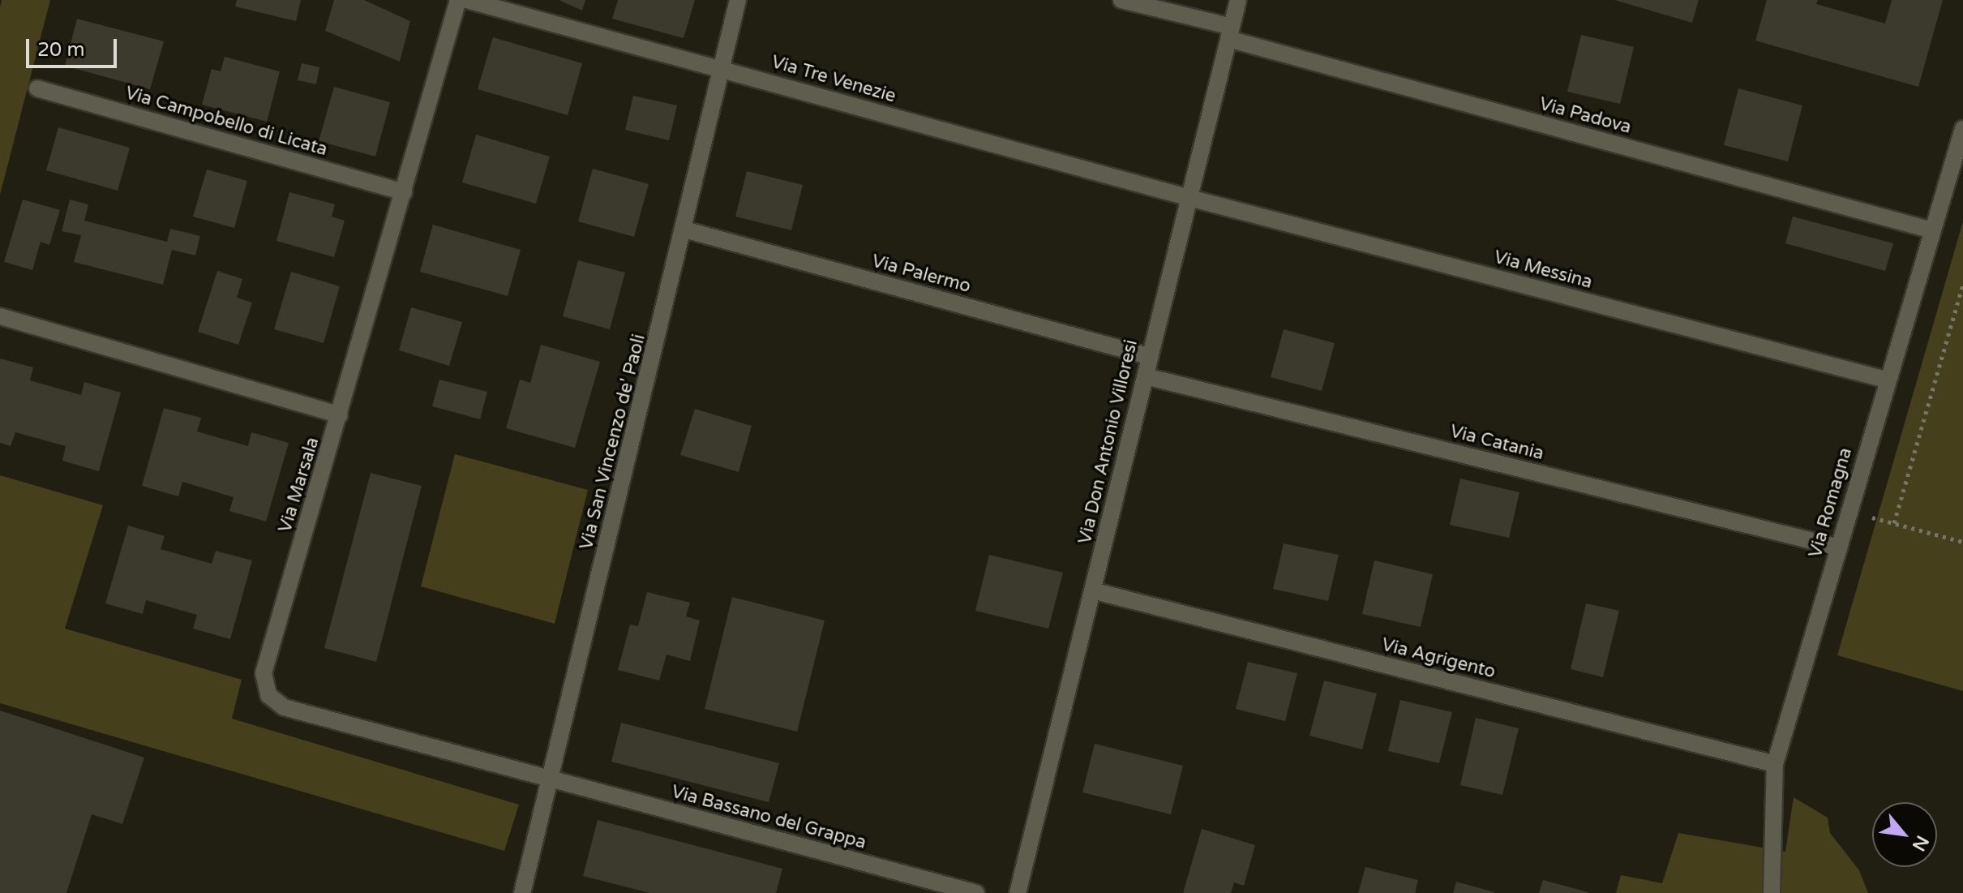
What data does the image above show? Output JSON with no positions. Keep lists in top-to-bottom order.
{
  "streets": {
    "street": [
      "Via Tre Venezie",
      "Via Padova",
      "Via Campobello di Licata",
      "Via Messina",
      "Via Palermo",
      "Via San Vincenzo de' Paoli",
      "Via Don Antonio Villoresi",
      "Via Catania",
      "Via Marsala",
      "Via Romagna",
      "Via Agrigento",
      "Via Bassano del Grappa"
    ]
  },
  "crossings": [
    ["Via Tre Venezie", "Via Messina"],
    ["Via Tre Venezie", "Via San Vincenzo de' Paoli"],
    ["Via Tre Venezie", "Via Don Antonio Villoresi"],
    ["Via Padova", "Via Don Antonio Villoresi"],
    ["Via Padova", "Via Romagna"],
    ["Via Campobello di Licata", "Via Marsala"],
    ["Via Messina", "Via Don Antonio Villoresi"],
    ["Via Messina", "Via Romagna"],
    ["Via Palermo", "Via San Vincenzo de' Paoli"],
    ["Via Palermo", "Via Don Antonio Villoresi"],
    ["Via San Vincenzo de' Paoli", "Via Marsala"],
    ["Via San Vincenzo de' Paoli", "Via Bassano del Grappa"],
    ["Via Don Antonio Villoresi", "Via Catania"],
    ["Via Don Antonio Villoresi", "Via Agrigento"],
    ["Via Catania", "Via Romagna"],
    ["Via Marsala", "Via Bassano del Grappa"],
    ["Via Romagna", "Via Agrigento"]
  ],
  "scale_bar": "20 m",
  "north": "bottom right"
}
